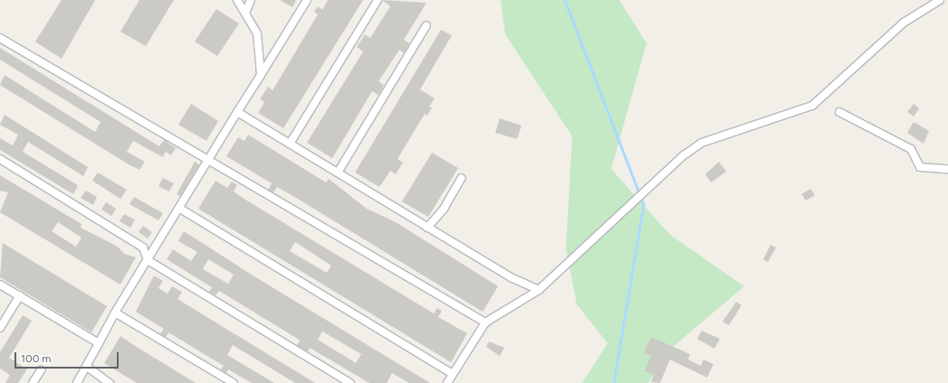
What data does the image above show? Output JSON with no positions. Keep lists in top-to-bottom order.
{
  "scale_bar": "100 m"
}
